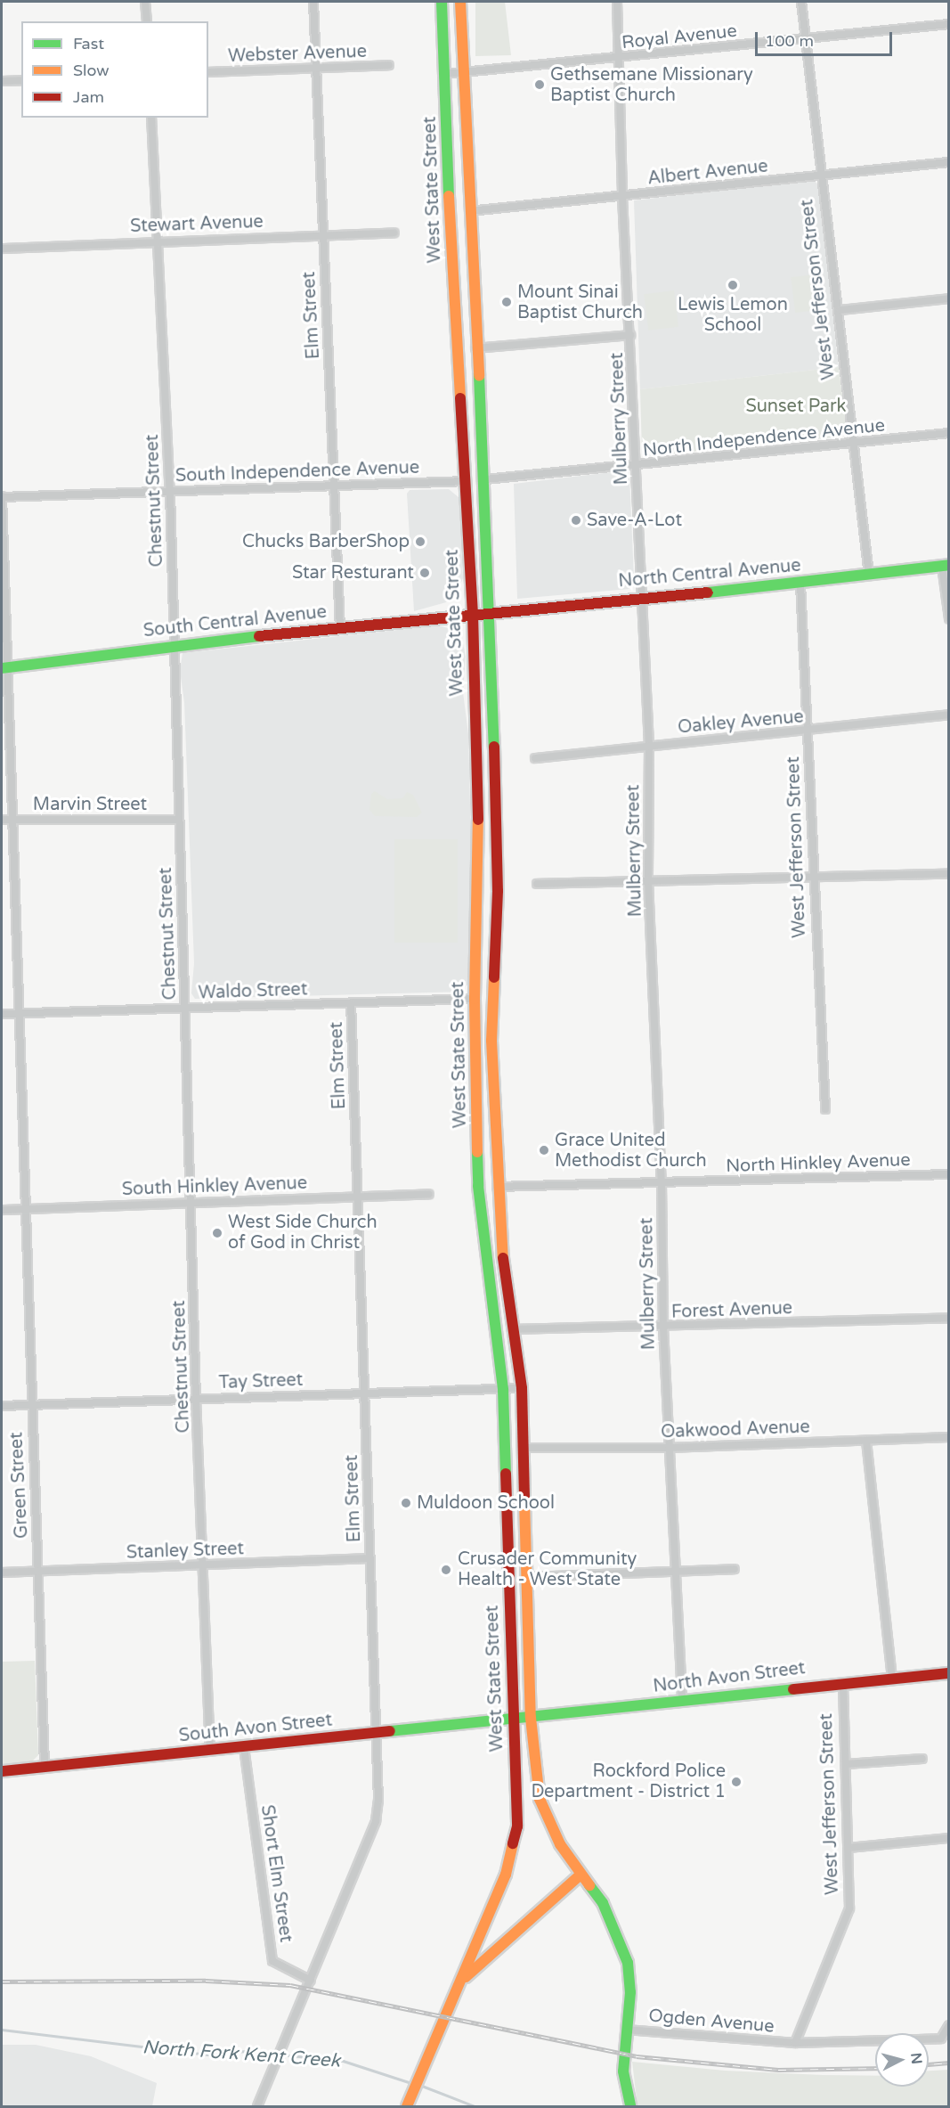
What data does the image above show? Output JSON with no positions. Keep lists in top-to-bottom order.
{
  "streets": {
    "main road": [
      "West State Street",
      "North Central Avenue",
      "South Central Avenue",
      "North Avon Street",
      "South Avon Street"
    ],
    "street": [
      "Royal Avenue",
      "Webster Avenue",
      "Albert Avenue",
      "Stewart Avenue",
      "West Jefferson Street",
      "Elm Street",
      "Mulberry Street",
      "North Independence Avenue",
      "South Independence Avenue",
      "Chestnut Street",
      "Oakley Avenue",
      "Marvin Street",
      "Waldo Street",
      "North Hinkley Avenue",
      "South Hinkley Avenue",
      "Forest Avenue",
      "Tay Street",
      "Oakwood Avenue",
      "Green Street",
      "Stanley Street",
      "Short Elm Street",
      "Ogden Avenue"
    ]
  },
  "crossings": [
    ["Royal Avenue", "West State Street"],
    ["Royal Avenue", "West Jefferson Street"],
    ["Royal Avenue", "Mulberry Street"],
    ["Webster Avenue", "Elm Street"],
    ["Albert Avenue", "West State Street"],
    ["Albert Avenue", "West Jefferson Street"],
    ["Albert Avenue", "Mulberry Street"],
    ["West State Street", "North Independence Avenue"],
    ["West State Street", "South Independence Avenue"],
    ["West State Street", "North Central Avenue"],
    ["West State Street", "South Central Avenue"],
    ["West State Street", "Waldo Street"],
    ["West State Street", "North Hinkley Avenue"],
    ["West State Street", "Forest Avenue"],
    ["West State Street", "Tay Street"],
    ["West State Street", "Oakwood Avenue"],
    ["West State Street", "North Avon Street"],
    ["West State Street", "South Avon Street"],
    ["West State Street", "Ogden Avenue"],
    ["Stewart Avenue", "Elm Street"],
    ["Stewart Avenue", "Chestnut Street"],
    ["West Jefferson Street", "North Independence Avenue"],
    ["West Jefferson Street", "North Central Avenue"],
    ["West Jefferson Street", "Oakley Avenue"],
    ["West Jefferson Street", "North Avon Street"],
    ["West Jefferson Street", "Ogden Avenue"],
    ["Elm Street", "South Independence Avenue"],
    ["Elm Street", "South Central Avenue"],
    ["Elm Street", "Waldo Street"],
    ["Elm Street", "South Hinkley Avenue"],
    ["Elm Street", "Tay Street"],
    ["Elm Street", "Stanley Street"],
    ["Elm Street", "South Avon Street"],
    ["Elm Street", "Short Elm Street"],
    ["Mulberry Street", "North Independence Avenue"],
    ["Mulberry Street", "North Central Avenue"],
    ["Mulberry Street", "Oakley Avenue"],
    ["Mulberry Street", "North Hinkley Avenue"],
    ["Mulberry Street", "Forest Avenue"],
    ["Mulberry Street", "Oakwood Avenue"],
    ["Mulberry Street", "North Avon Street"],
    ["South Independence Avenue", "Chestnut Street"],
    ["South Independence Avenue", "Green Street"],
    ["Chestnut Street", "South Central Avenue"],
    ["Chestnut Street", "Marvin Street"],
    ["Chestnut Street", "Waldo Street"],
    ["Chestnut Street", "South Hinkley Avenue"],
    ["Chestnut Street", "Tay Street"],
    ["Chestnut Street", "Stanley Street"],
    ["Chestnut Street", "South Avon Street"],
    ["North Central Avenue", "South Central Avenue"],
    ["South Central Avenue", "Green Street"],
    ["Marvin Street", "Green Street"],
    ["Waldo Street", "Green Street"],
    ["South Hinkley Avenue", "Green Street"],
    ["Tay Street", "Green Street"],
    ["Green Street", "Stanley Street"],
    ["Green Street", "South Avon Street"],
    ["North Avon Street", "South Avon Street"],
    ["South Avon Street", "Short Elm Street"]
  ],
  "water": ["North Fork Kent Creek"],
  "parks": ["Sunset Park"],
  "places": [
    "Gethsemane Missionary Baptist Church",
    "Lewis Lemon School",
    "Mount Sinai Baptist Church",
    "Save-A-Lot",
    "Chucks BarberShop",
    "Star Resturant",
    "Grace United Methodist Church",
    "West Side Church of God in Christ",
    "Muldoon School",
    "Crusader Community Health - West State",
    "Rockford Police Department - District 1"
  ],
  "legend": ["Fast", "Slow", "Jam"],
  "scale_bar": "100 m",
  "north": "right"
}
